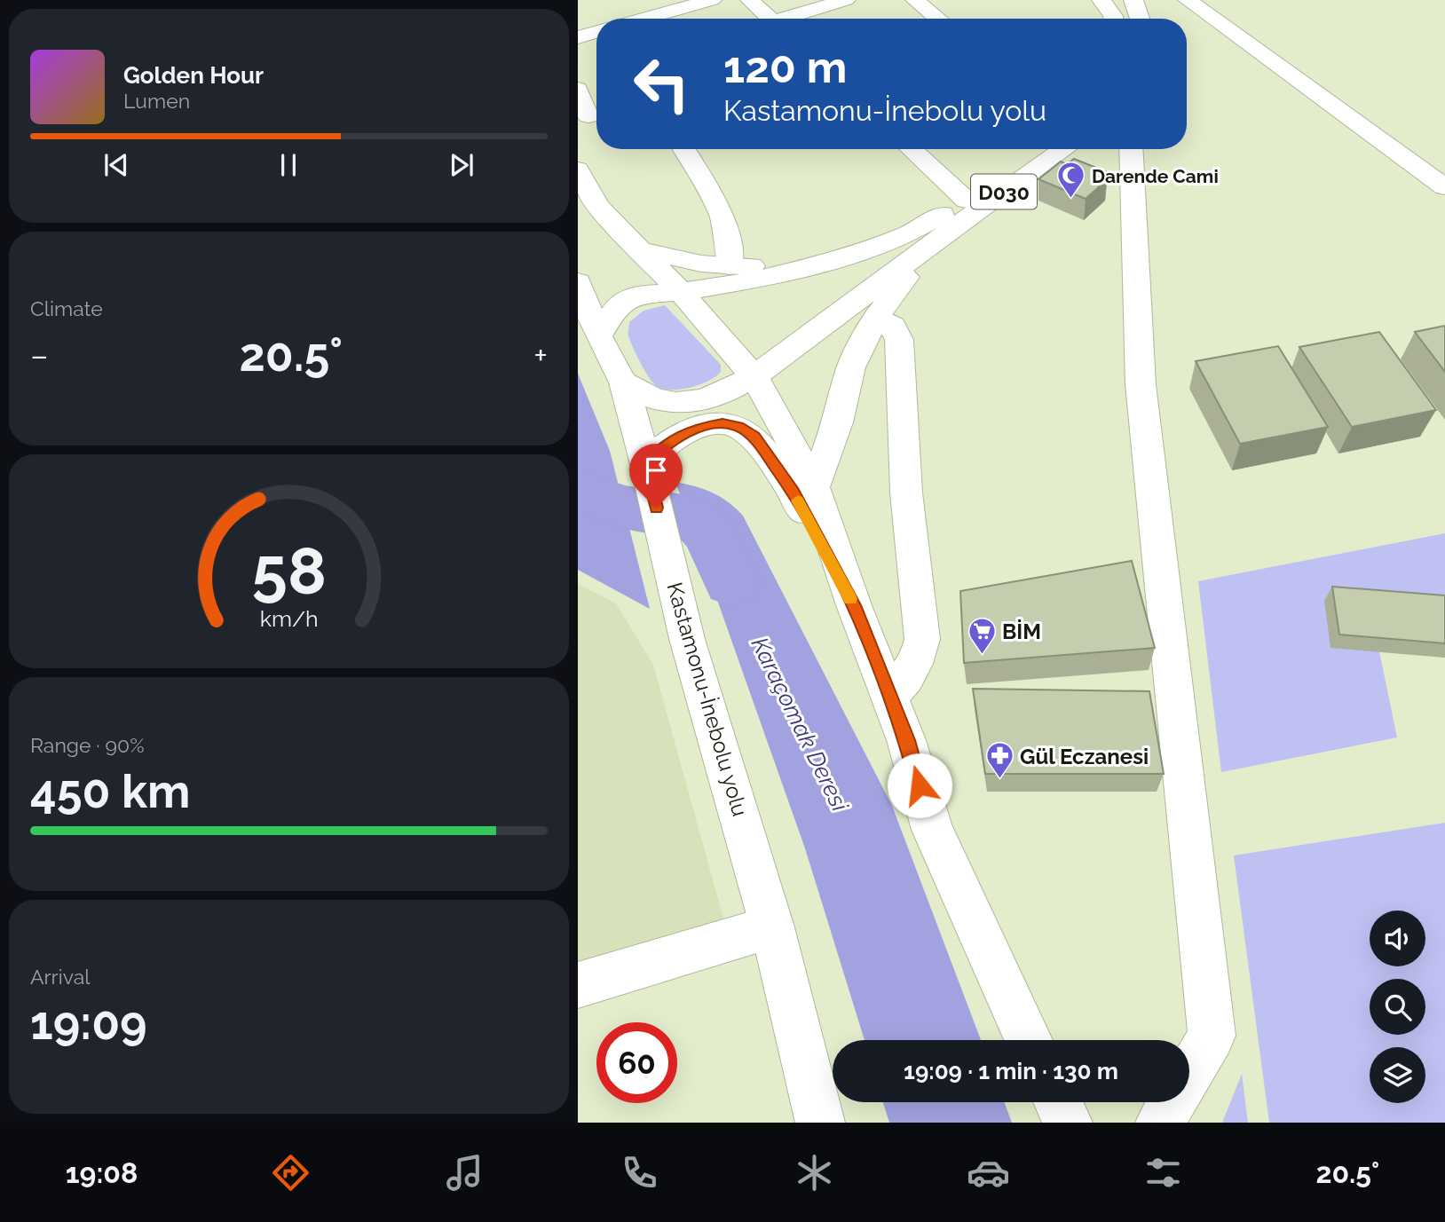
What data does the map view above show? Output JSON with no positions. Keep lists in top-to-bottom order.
{
  "streets": {
    "main road": ["D030", "Kastamonu-İnebolu yolu"]
  },
  "water": ["Karaçomak Deresi"],
  "places": {
    "mosque": ["Darende Cami"],
    "supermarket": ["BİM"],
    "pharmacy": ["Gül Eczanesi"]
  },
  "page": {
    "turn": ["120 m", "Kastamonu-İnebolu yolu"],
    "song": ["Golden Hour", "Lumen"],
    "tile": [
      "Climate",
      ["Range · 90%", "450 km"],
      ["Arrival", "19:09"]
    ],
    "heat": ["−", "20.5°", "+"],
    "limit": "60",
    "trip": "19:09 · 1 min · 130 m",
    "tabs": ["19:08", "20.5°"],
    "gauge": ["58", "km/h"]
  }
}
